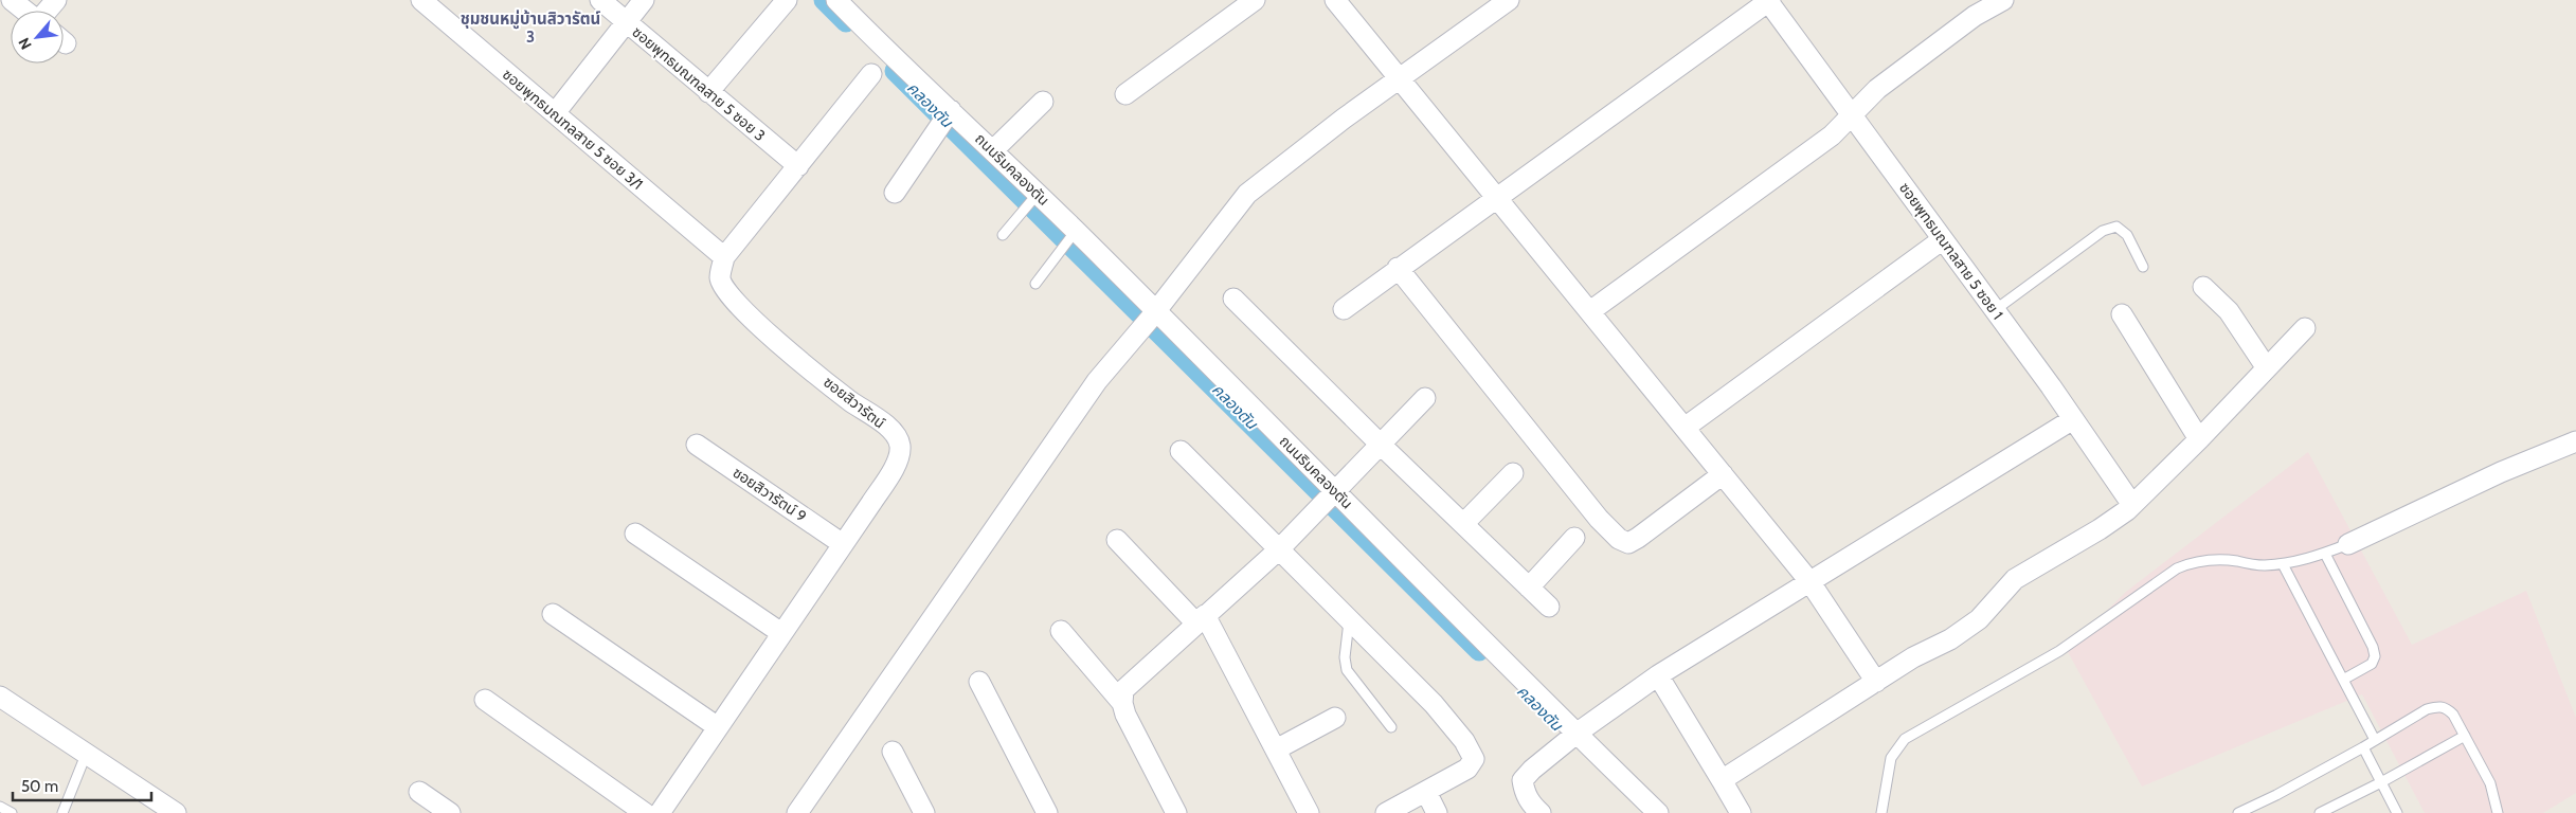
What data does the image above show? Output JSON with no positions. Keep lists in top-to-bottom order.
{
  "streets": {
    "street": [
      "ซอยพุทธมณฑลสาย 5 ซอย 3",
      "ซอยพุทธมณฑลสาย 5 ซอย 3/1",
      "ถนนริมคลองตัน",
      "ซอยพุทธมณฑลสาย 5 ซอย 1",
      "ซอยสิวารัตน์",
      "ซอยสิวารัตน์ 9"
    ]
  },
  "crossings": [
    ["ซอยพุทธมณฑลสาย 5 ซอย 3/1", "ซอยสิวารัตน์"],
    ["ซอยสิวารัตน์", "ซอยสิวารัตน์ 9"]
  ],
  "districts": ["ชุมชนหมู่บ้านสิวารัตน์ 3"],
  "water": ["คลองตัน"],
  "scale_bar": "50 m",
  "north": "bottom left"
}
